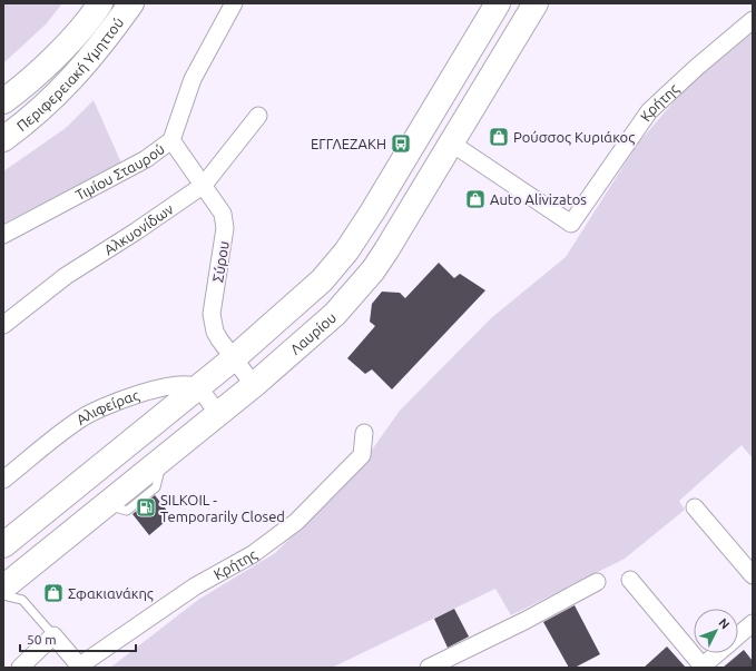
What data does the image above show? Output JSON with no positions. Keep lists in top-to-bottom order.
{
  "streets": {
    "main road": ["Περιφερειακή Υμηττού", "Λαυρίου"],
    "street": [
      "Κρήτης",
      "Τιμίου Σταυρού",
      "Αλκυονίδων",
      "Σύρου",
      "Αλιφείρας"
    ]
  },
  "crossings": [
    ["Κρήτης", "Λαυρίου"],
    ["Τιμίου Σταυρού", "Σύρου"],
    ["Αλκυονίδων", "Σύρου"],
    ["Σύρου", "Λαυρίου"]
  ],
  "places": {
    "shop": ["Ρούσσος Κυριάκος", "Auto Alivizatos", "Σφακιανάκης"],
    "bus stop": ["ΕΓΓΛΕΖΑΚΗ"],
    "fuel station": ["SILKOIL - Temporarily Closed"]
  },
  "scale_bar": "50 m",
  "north": "top right"
}
